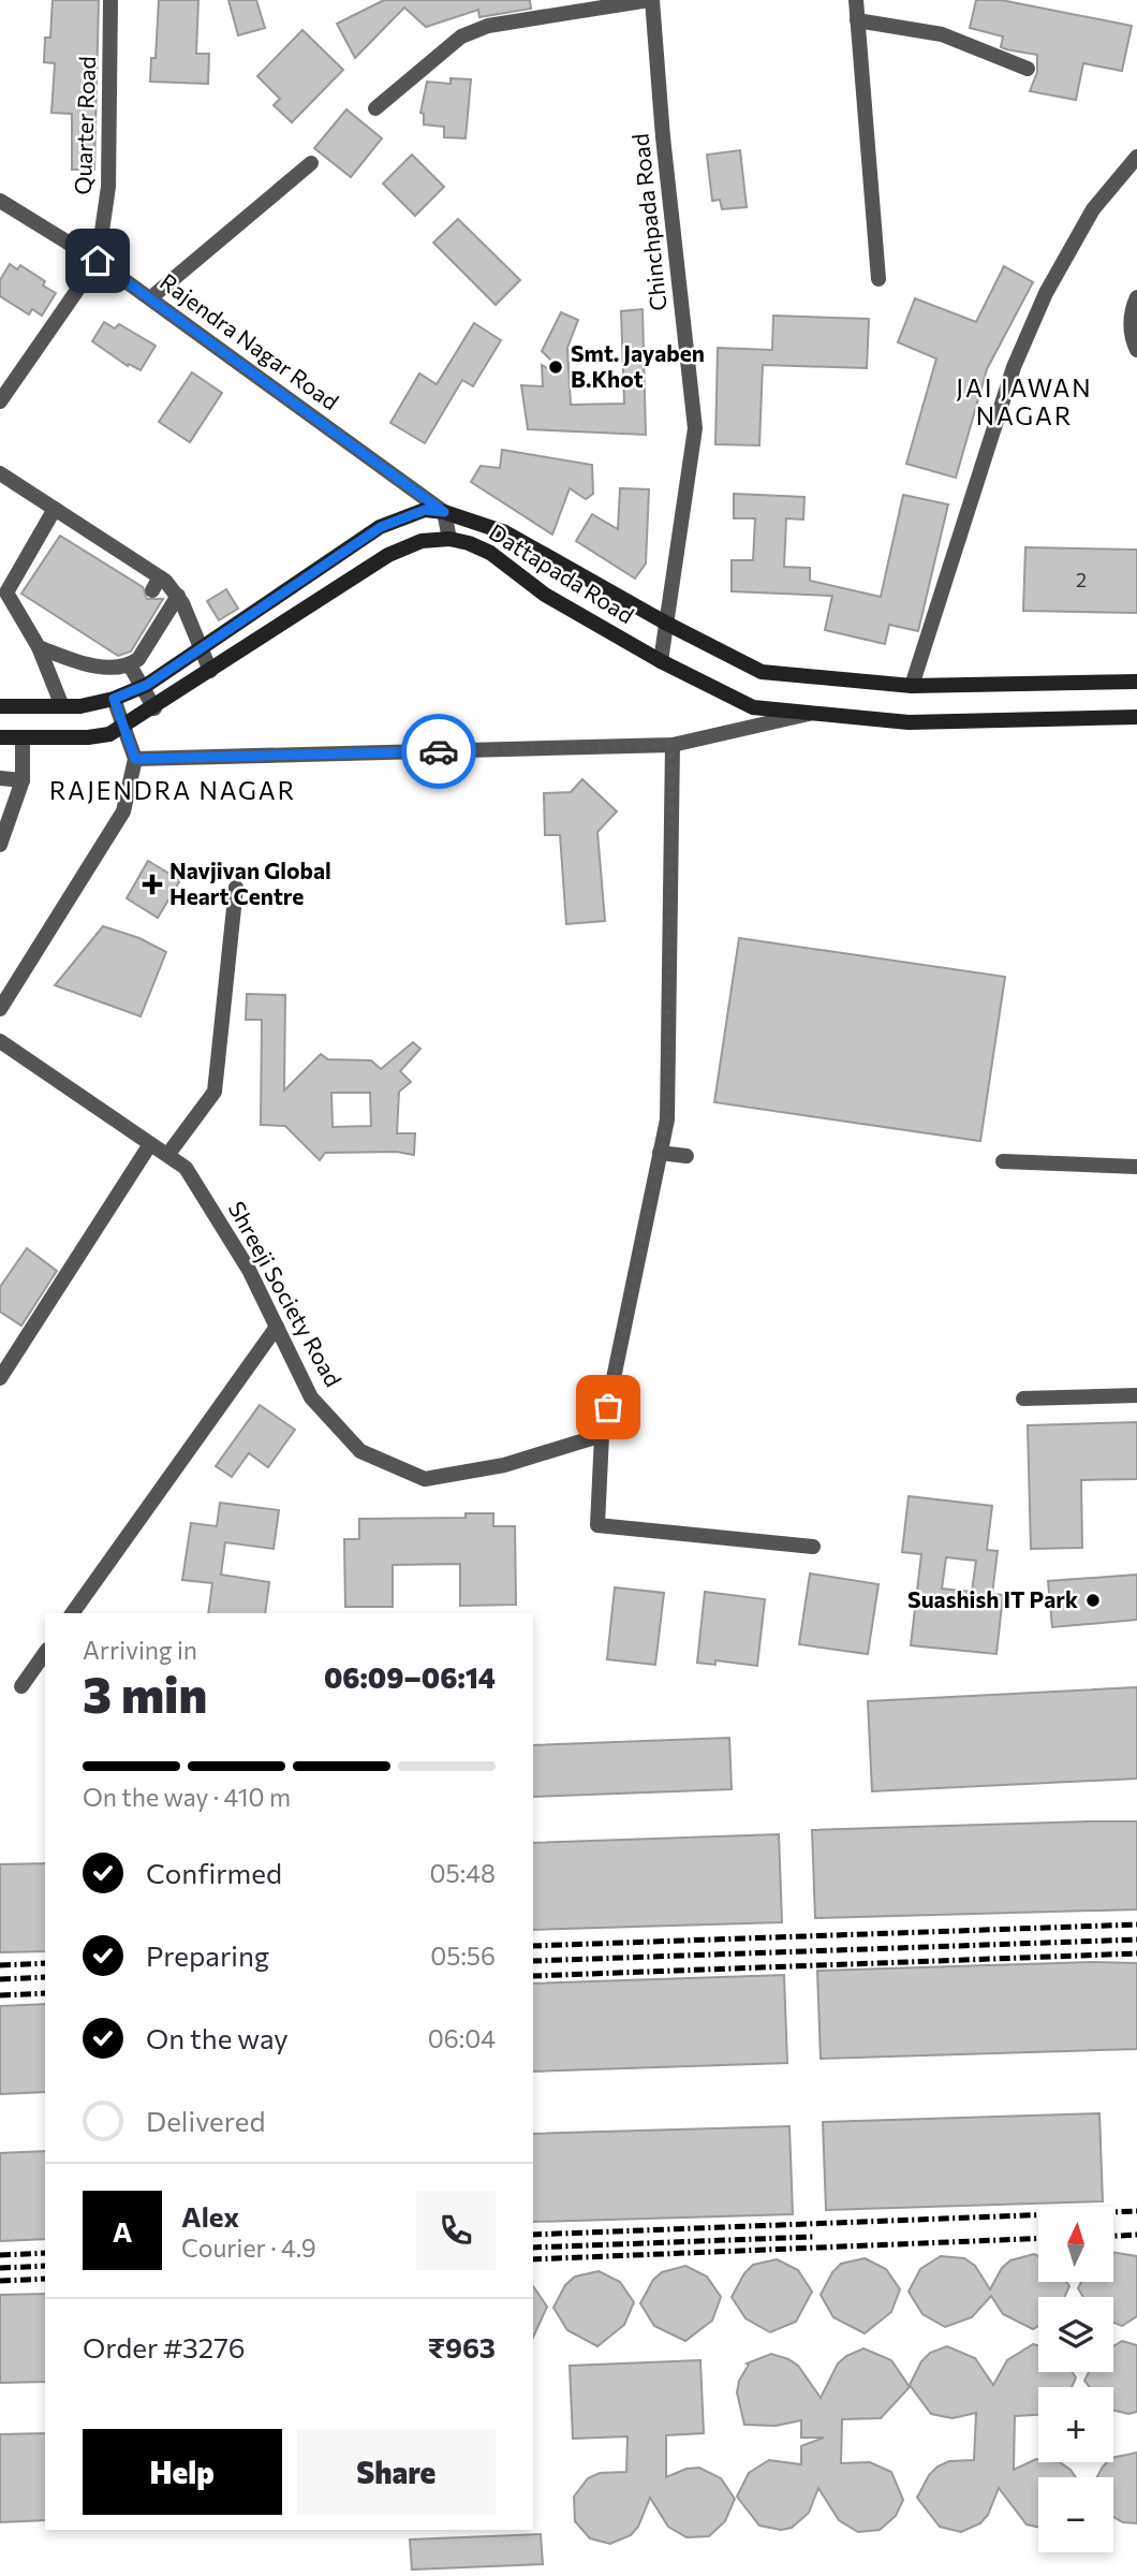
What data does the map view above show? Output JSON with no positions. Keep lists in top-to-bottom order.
{
  "streets": {
    "main road": ["Dattapada Road"],
    "street": [
      "Quarter Road",
      "Chinchpada Road",
      "Rajendra Nagar Road",
      "Shreeji Society Road"
    ]
  },
  "crossings": [
    ["Quarter Road", "Rajendra Nagar Road"],
    ["Chinchpada Road", "Dattapada Road"]
  ],
  "districts": ["JAI JAWAN NAGAR", "RAJENDRA NAGAR"],
  "places": {
    "other": ["Smt. Jayaben B.Khot", "Suashish IT Park"],
    "health": ["Navjivan Global Heart Centre"]
  },
  "house_numbers": ["2"],
  "north": "top",
  "page": {
    "heading": ["3 min", "Arriving in", "06:09–06:14"],
    "panel": [
      "Alex",
      "Courier · 4.9",
      "Order #3276",
      "₹963"
    ],
    "bar": "On the way · 410 m",
    "list": [
      ["Confirmed", "05:48"],
      ["Preparing", "05:56"],
      ["On the way", "06:04"],
      "Delivered"
    ],
    "round": "A",
    "map_buttons": ["+", "−"],
    "buttons": ["Help", "Share"]
  }
}
